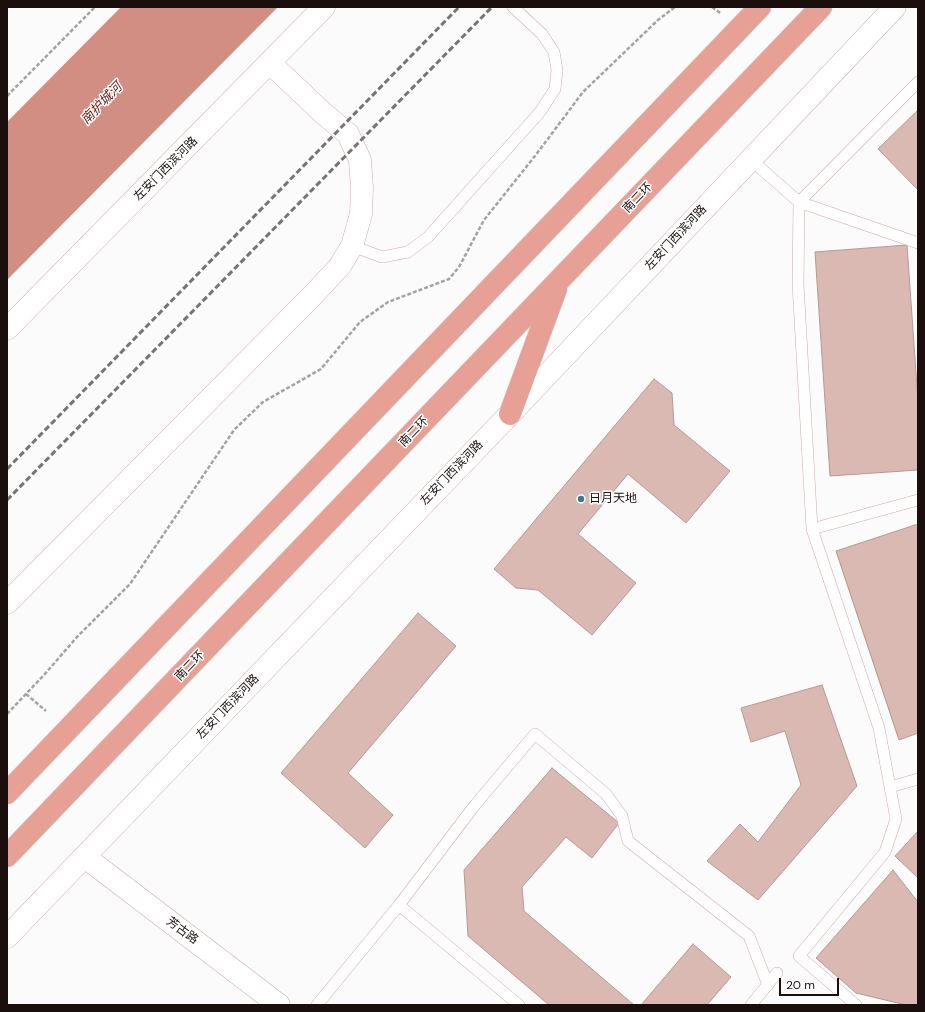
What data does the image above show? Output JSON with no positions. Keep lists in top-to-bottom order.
{
  "streets": {
    "highway": ["南二环"],
    "street": ["左安门西滨河路", "芳古路"]
  },
  "crossings": [
    ["左安门西滨河路", "芳古路"]
  ],
  "water": ["南护城河"],
  "places": ["日月天地"],
  "scale_bar": "20 m"
}
